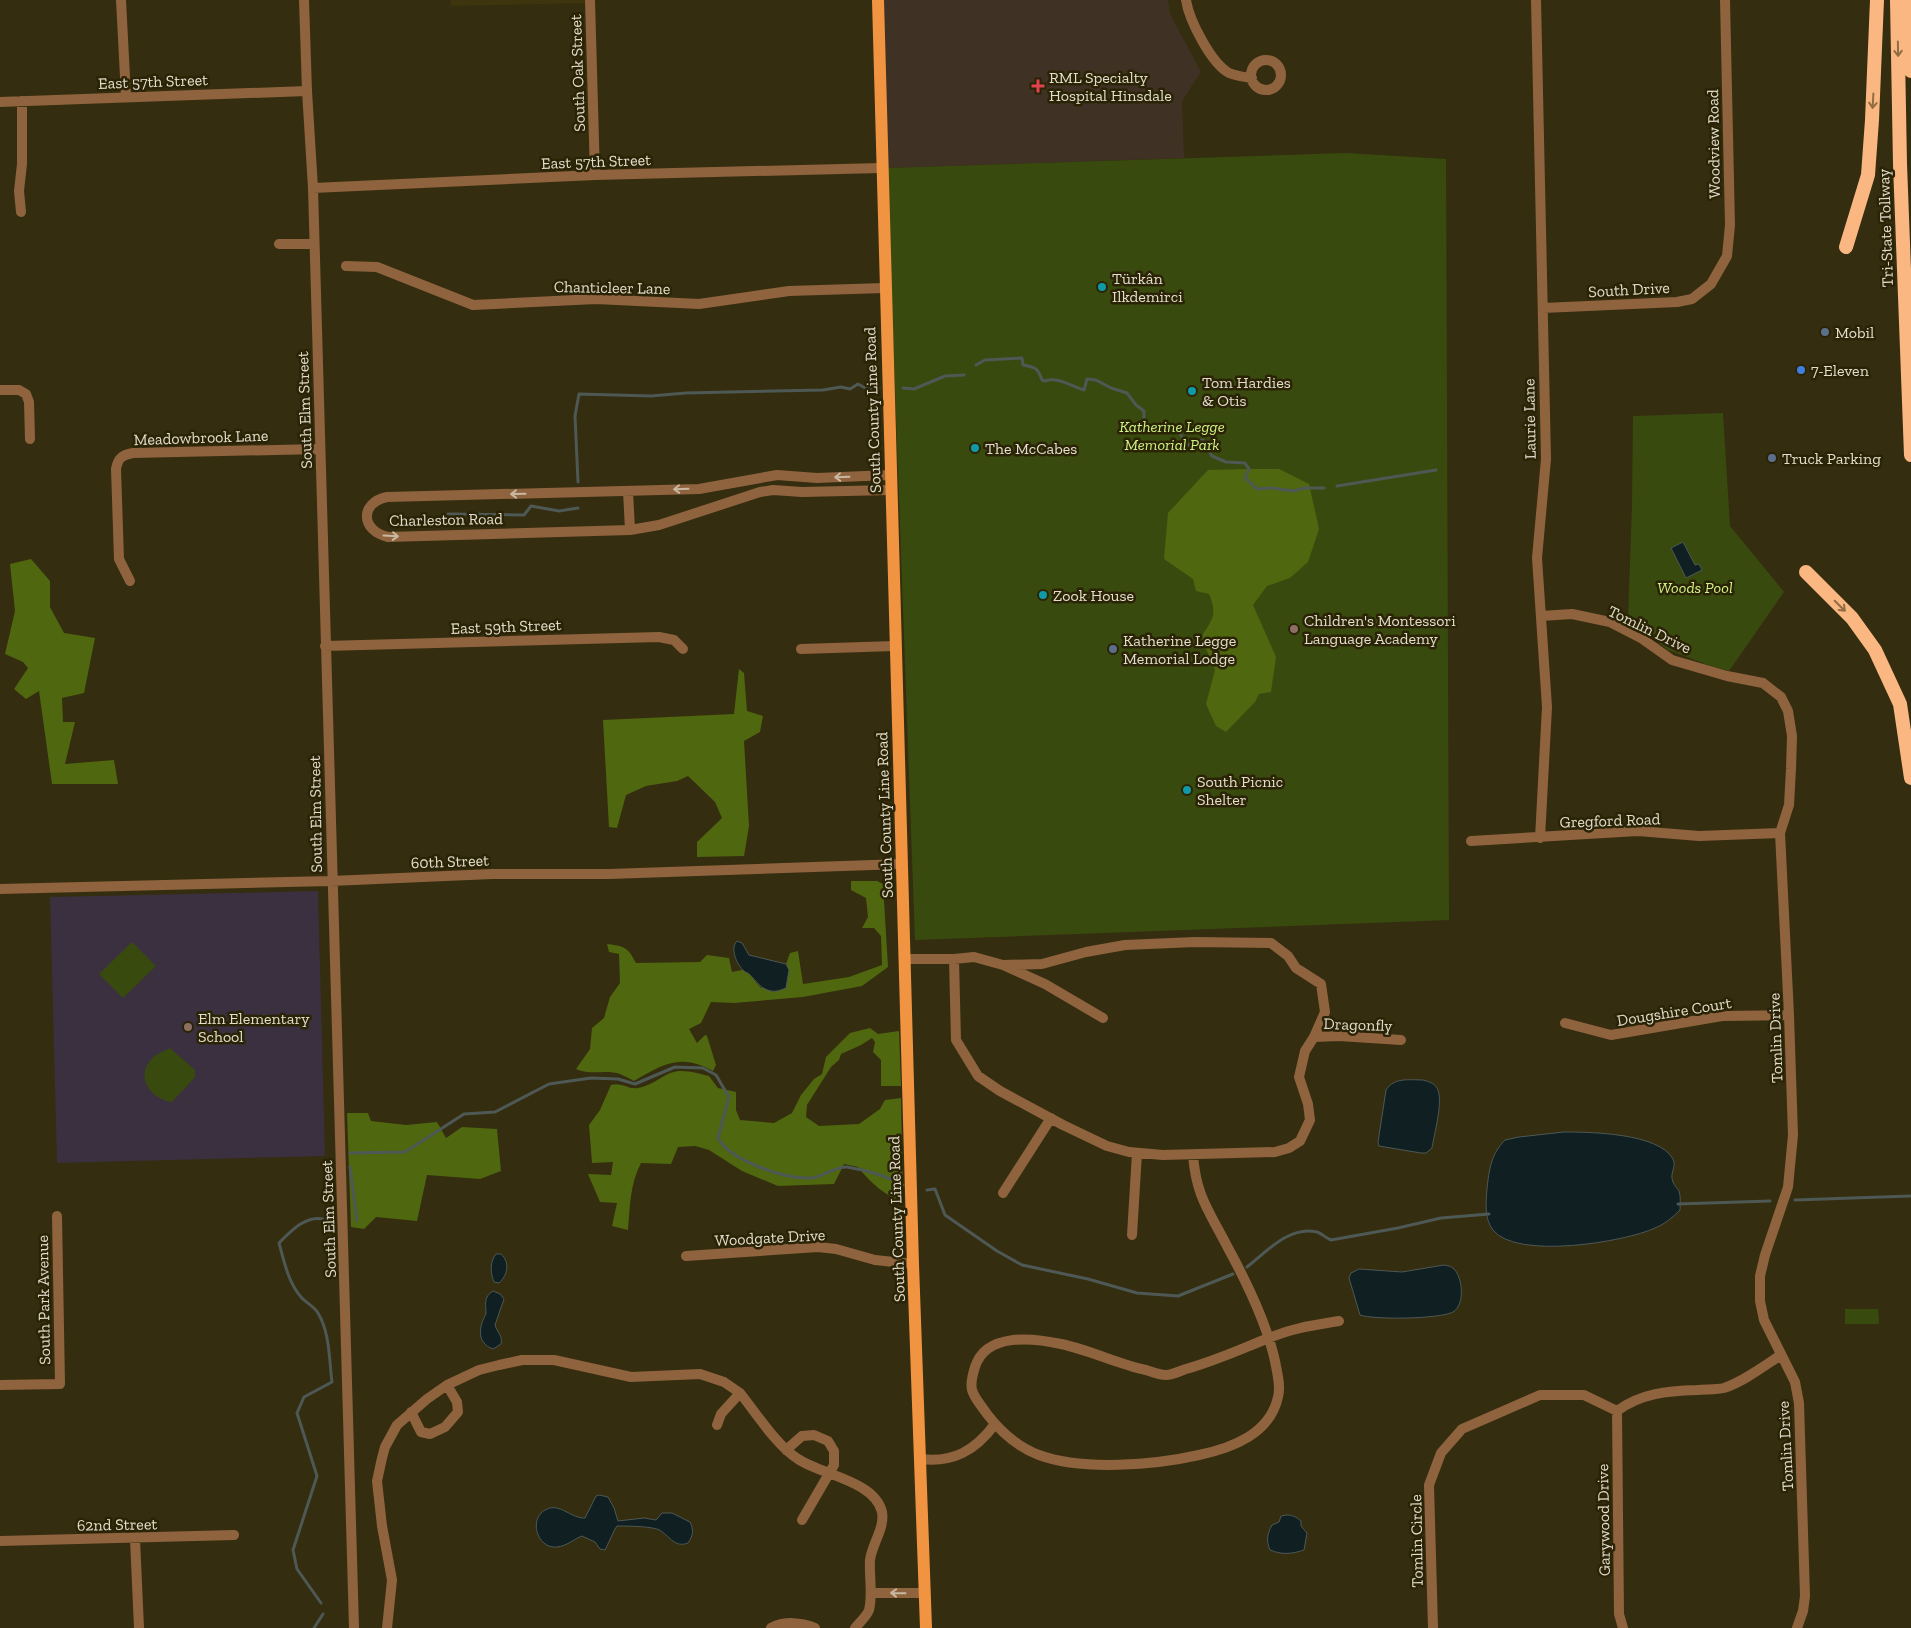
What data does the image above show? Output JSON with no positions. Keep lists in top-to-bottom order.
{
  "streets": {
    "highway": ["Tri-State Tollway"],
    "main road": ["South County Line Road"],
    "street": [
      "South Oak Street",
      "East 57th Street",
      "Woodview Road",
      "Chanticleer Lane",
      "South Drive",
      "South Elm Street",
      "Laurie Lane",
      "Meadowbrook Lane",
      "Charleston Road",
      "East 59th Street",
      "Tomlin Drive",
      "Gregford Road",
      "60th Street",
      "Dougshire Court",
      "Dragonfly",
      "Woodgate Drive",
      "South Park Avenue",
      "Garywood Drive",
      "62nd Street",
      "Tomlin Circle"
    ]
  },
  "crossings": [
    ["South Oak Street", "East 57th Street"],
    ["East 57th Street", "South Elm Street"],
    ["East 57th Street", "South County Line Road"],
    ["Woodview Road", "South Drive"],
    ["Chanticleer Lane", "South County Line Road"],
    ["South Drive", "Laurie Lane"],
    ["South Elm Street", "Meadowbrook Lane"],
    ["South Elm Street", "East 59th Street"],
    ["South Elm Street", "60th Street"],
    ["South County Line Road", "Charleston Road"],
    ["South County Line Road", "60th Street"],
    ["South County Line Road", "Woodgate Drive"],
    ["Laurie Lane", "Tomlin Drive"],
    ["Laurie Lane", "Gregford Road"],
    ["Tomlin Drive", "Gregford Road"],
    ["Tomlin Drive", "Dougshire Court"],
    ["Garywood Drive", "Tomlin Circle"]
  ],
  "parks": ["Katherine Legge Memorial Park", "Woods Pool"],
  "places": {
    "health": ["RML Specialty Hospital Hinsdale"],
    "other": [
      "Türkân Ilkdemirci",
      "Mobil",
      "7-Eleven",
      "Tom Hardies & Otis",
      "The McCabes",
      "Truck Parking",
      "Zook House",
      "Children's Montessori Language Academy",
      "Katherine Legge Memorial Lodge",
      "South Picnic Shelter",
      "Elm Elementary School"
    ]
  }
}
